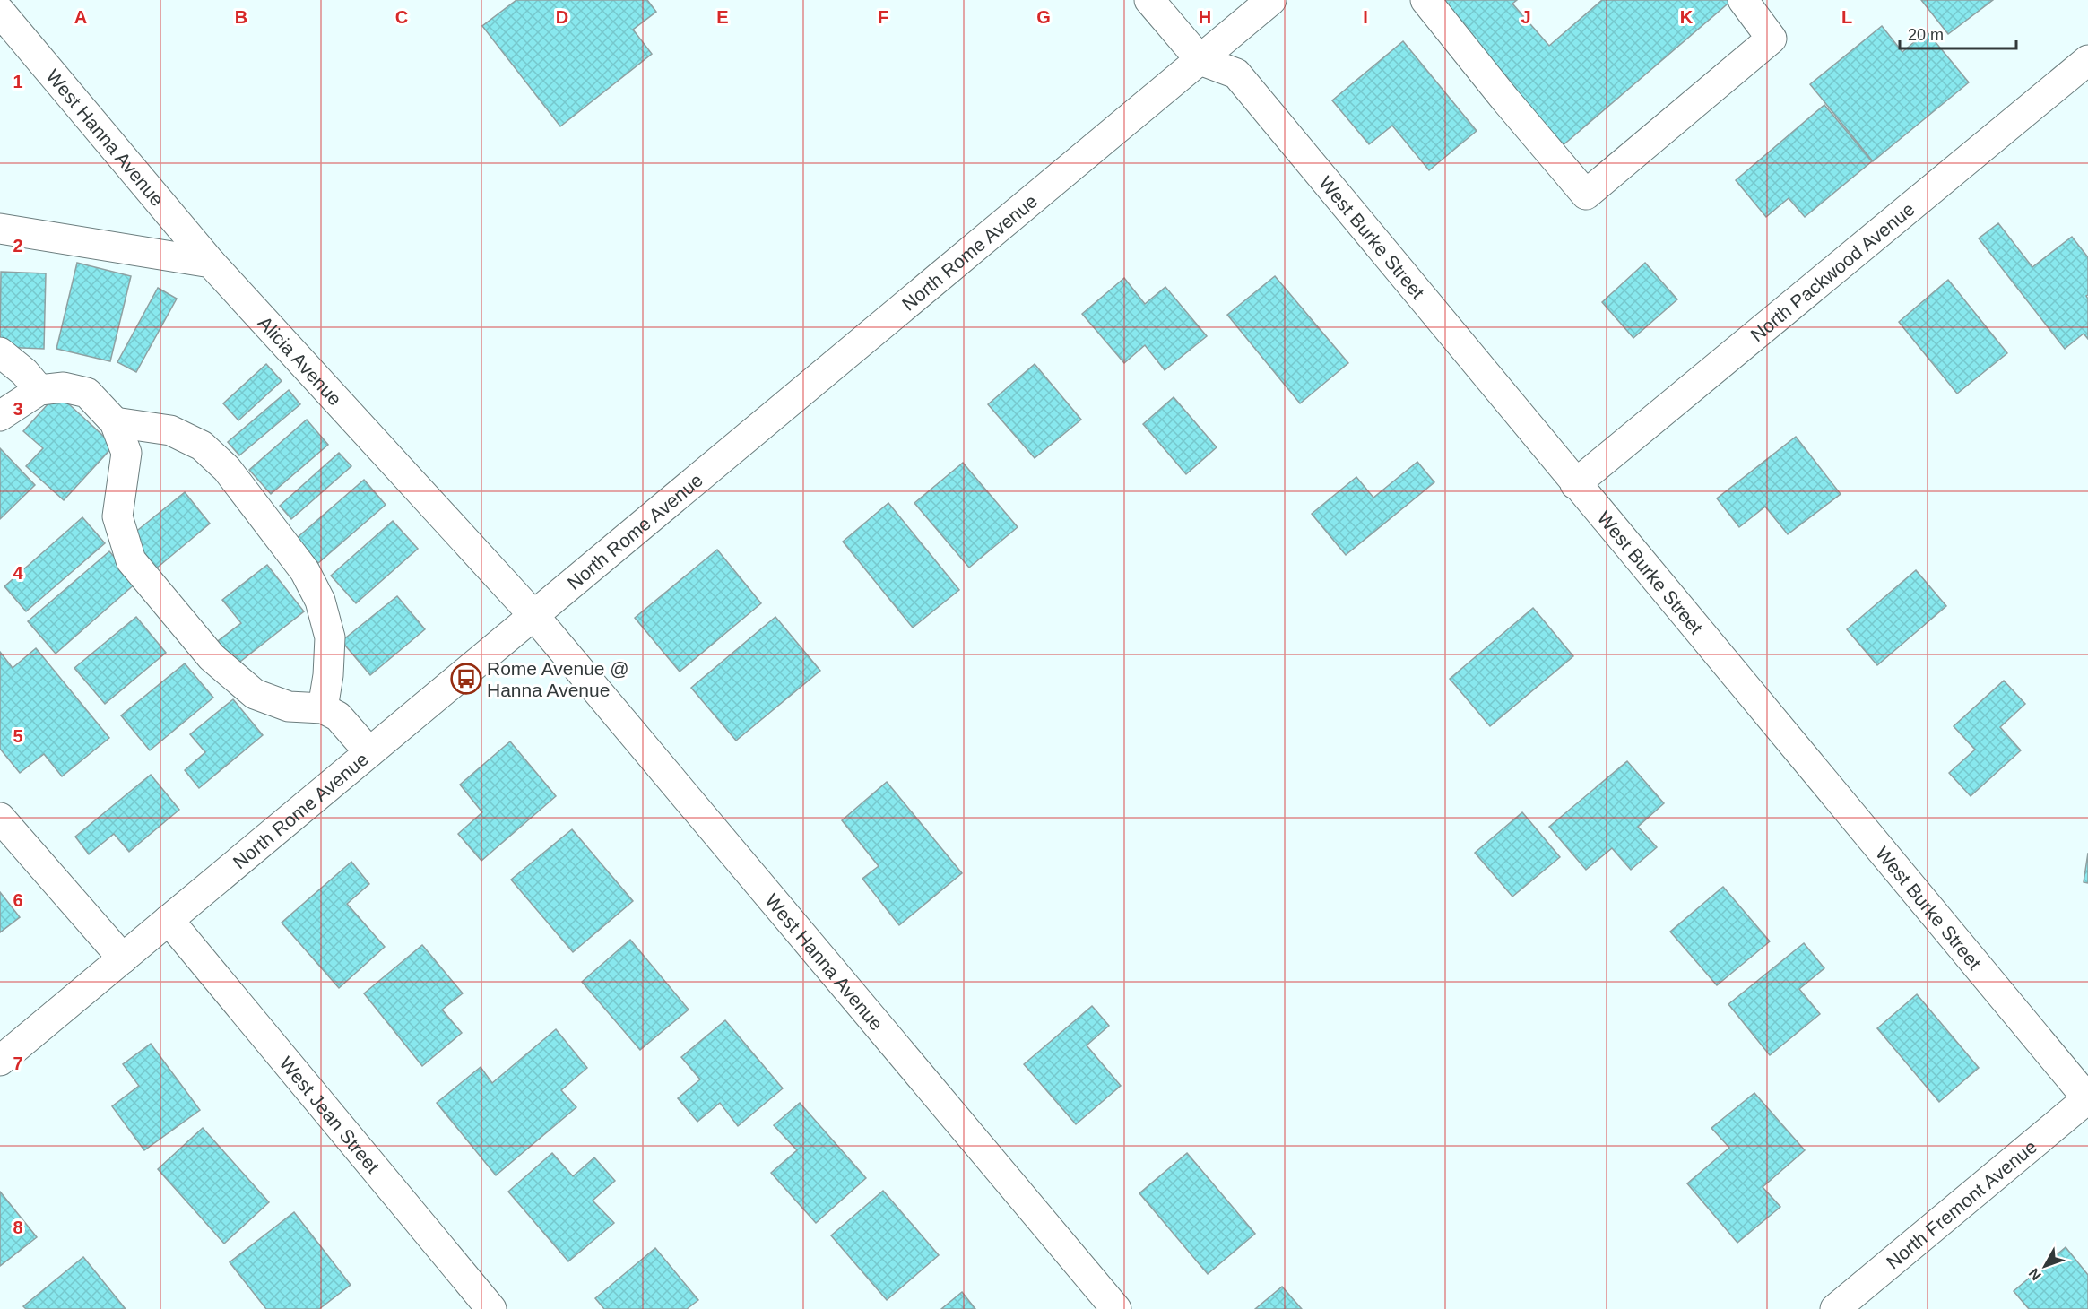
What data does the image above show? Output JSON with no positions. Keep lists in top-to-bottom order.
{
  "streets": {
    "street": [
      "West Hanna Avenue",
      "West Burke Street",
      "North Rome Avenue",
      "North Packwood Avenue",
      "Alicia Avenue",
      "West Jean Street",
      "North Fremont Avenue"
    ]
  },
  "crossings": [
    ["West Hanna Avenue", "North Rome Avenue"],
    ["West Hanna Avenue", "Alicia Avenue"],
    ["West Burke Street", "North Rome Avenue"],
    ["West Burke Street", "North Packwood Avenue"],
    ["West Burke Street", "North Fremont Avenue"],
    ["North Rome Avenue", "Alicia Avenue"],
    ["North Rome Avenue", "West Jean Street"]
  ],
  "places": {
    "bus stop": ["Rome Avenue @ Hanna Avenue"]
  },
  "scale_bar": "20 m",
  "north": "bottom left",
  "grid": {
    "columns": [
      "A",
      "B",
      "C",
      "D",
      "E",
      "F",
      "G",
      "H",
      "I",
      "J",
      "K",
      "L"
    ],
    "rows": [
      "1",
      "2",
      "3",
      "4",
      "5",
      "6",
      "7",
      "8"
    ]
  }
}
